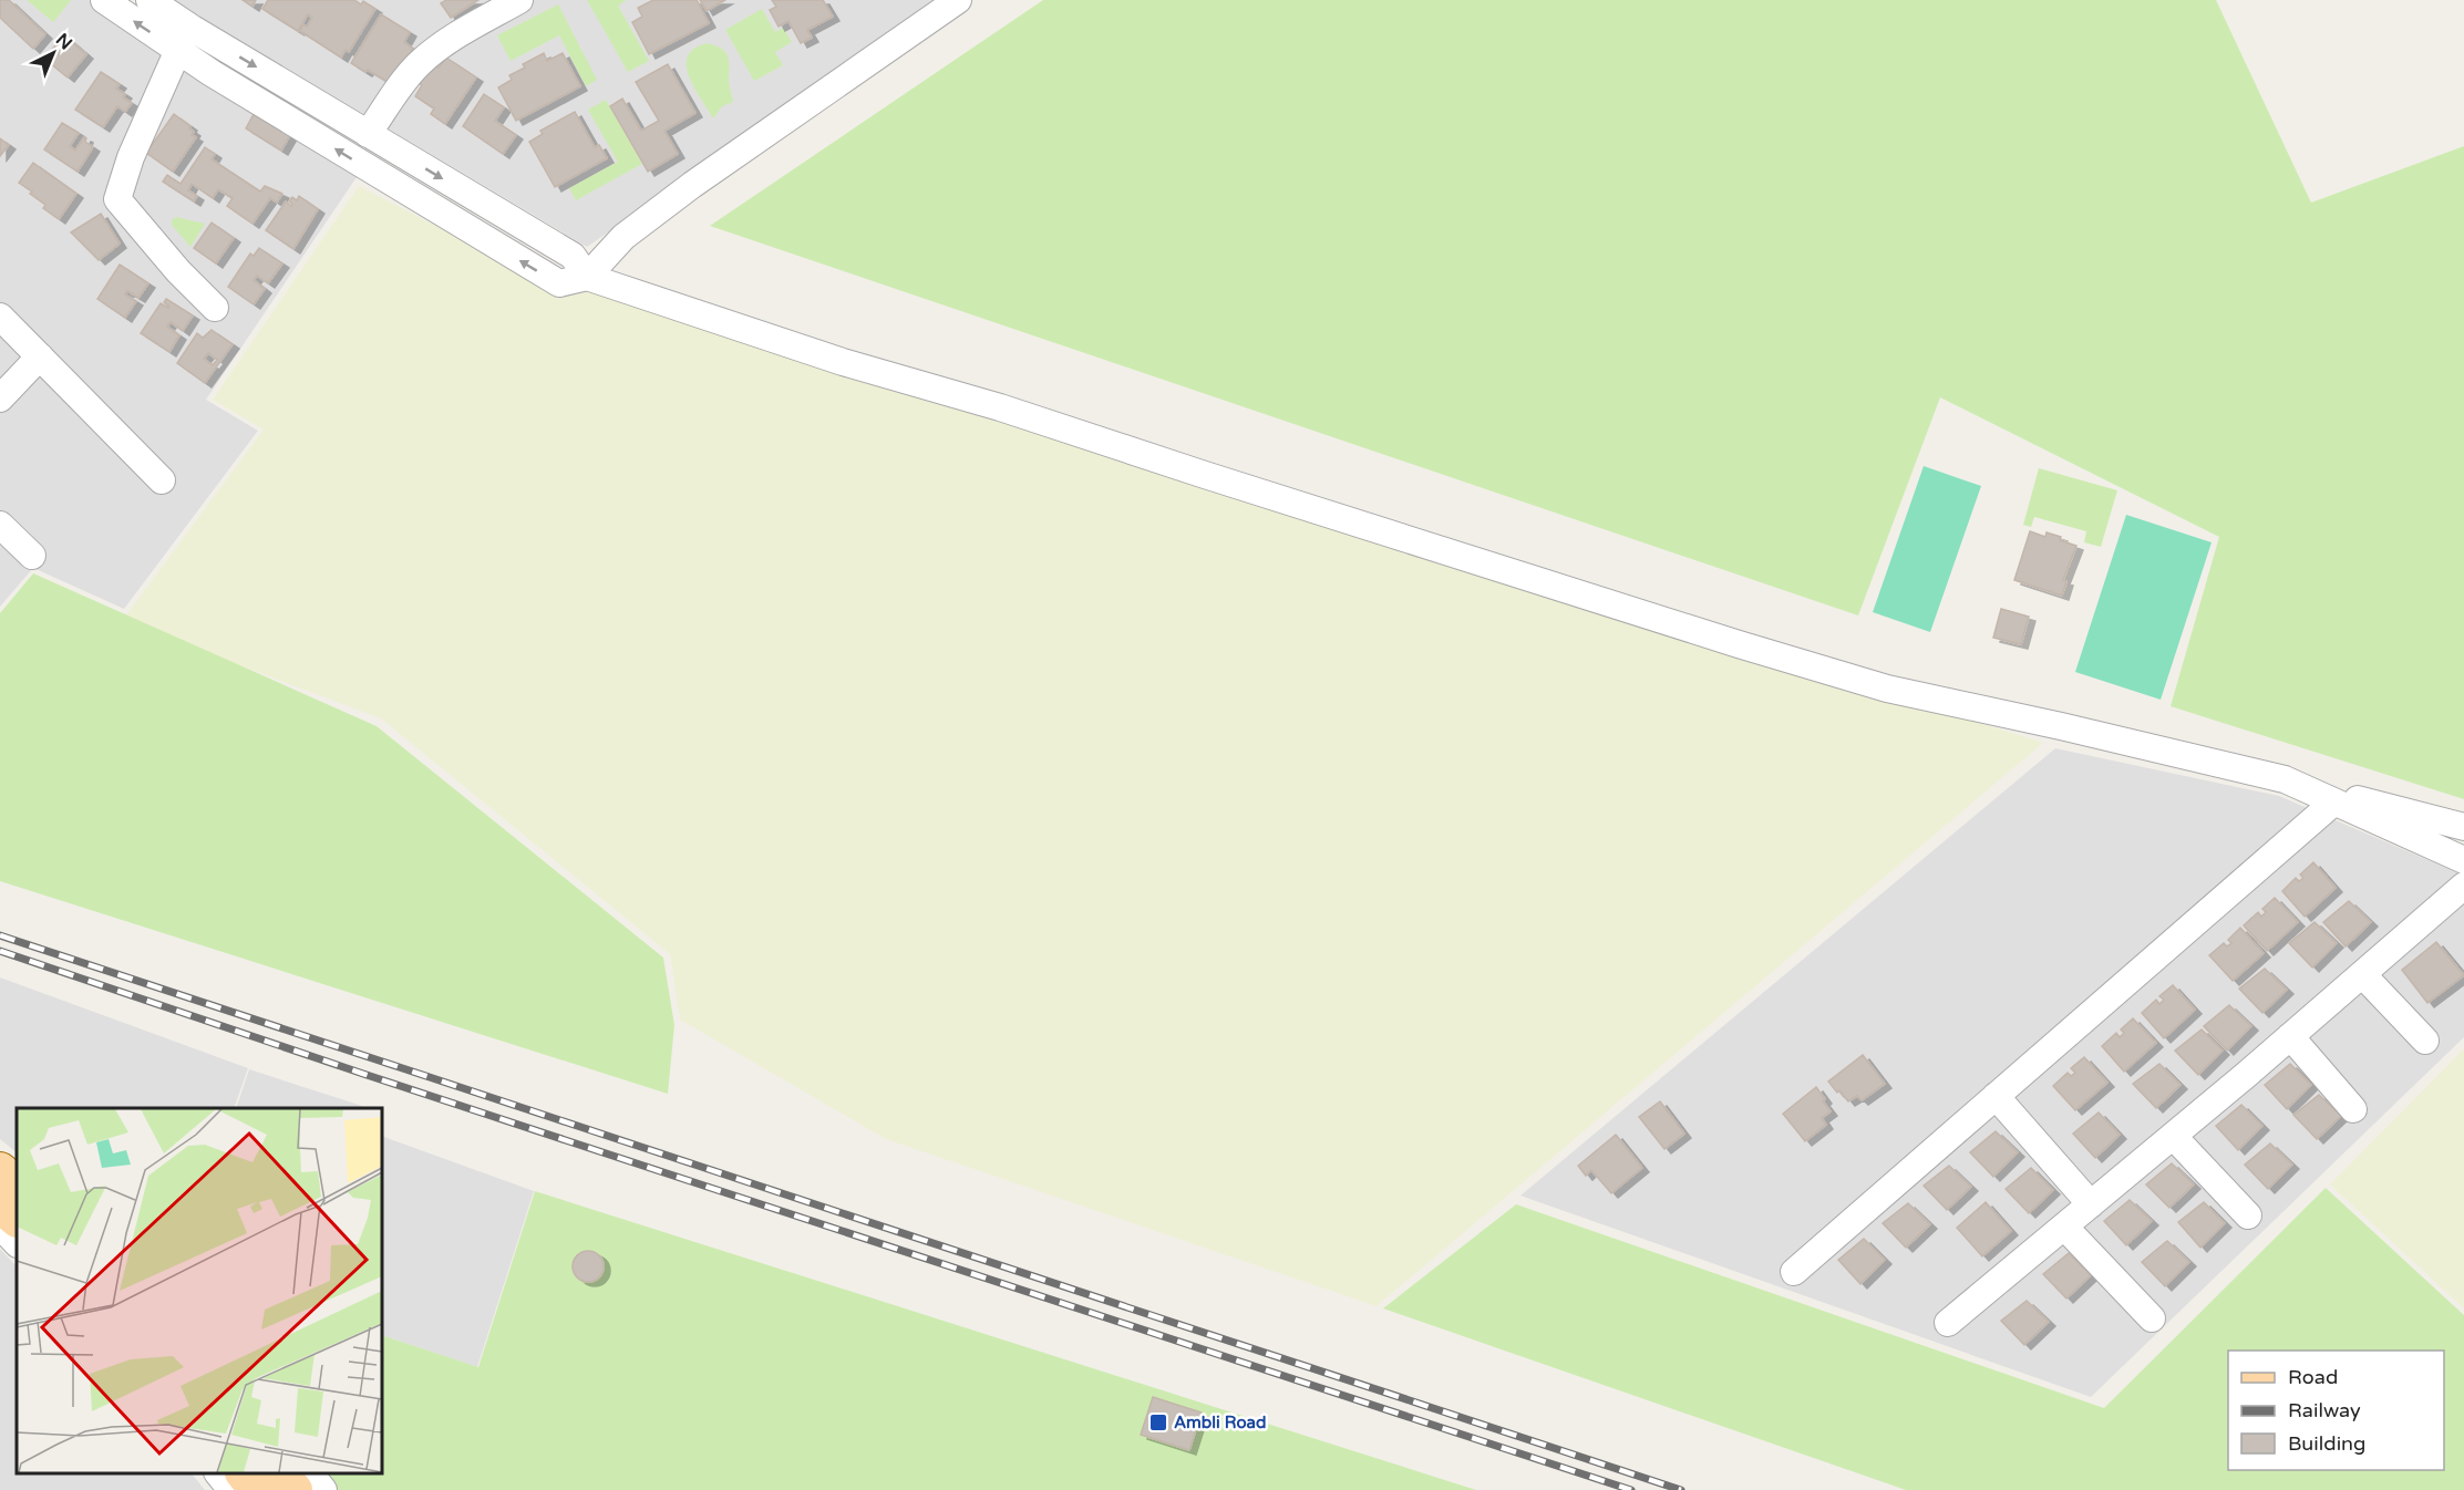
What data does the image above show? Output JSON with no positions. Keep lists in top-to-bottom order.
{
  "places": {
    "transit": ["Ambli Road"]
  },
  "legend": ["Road", "Railway", "Building"],
  "north": "top right"
}
